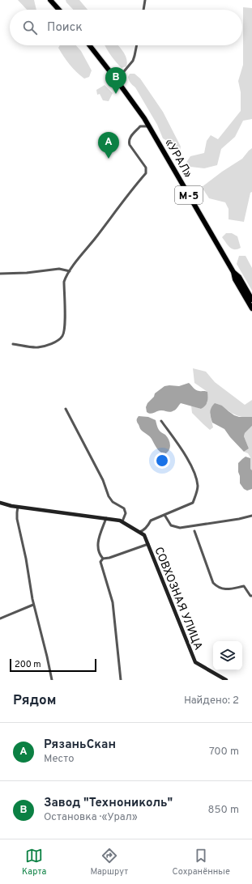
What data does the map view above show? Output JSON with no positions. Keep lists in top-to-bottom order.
{
  "streets": {
    "highway": ["«УРАЛ»", "М-5"],
    "street": ["СОВХОЗНАЯ УЛИЦА"]
  },
  "scale_bar": "200 m",
  "page": {
    "search": "Поиск",
    "pins": ["B", "A"],
    "scale": "200 m",
    "heading": ["Рядом", "Найдено: 2"],
    "list": [
      {
        "mark": "A",
        "name": "РязаньСкан",
        "note": "Место",
        "value": "700 m"
      },
      {
        "mark": "B",
        "name": "Завод \"Технониколь\"",
        "note": "Остановка · «Урал»",
        "value": "850 m"
      }
    ],
    "nav": ["Карта", "Маршрут", "Сохранённые"]
  }
}
